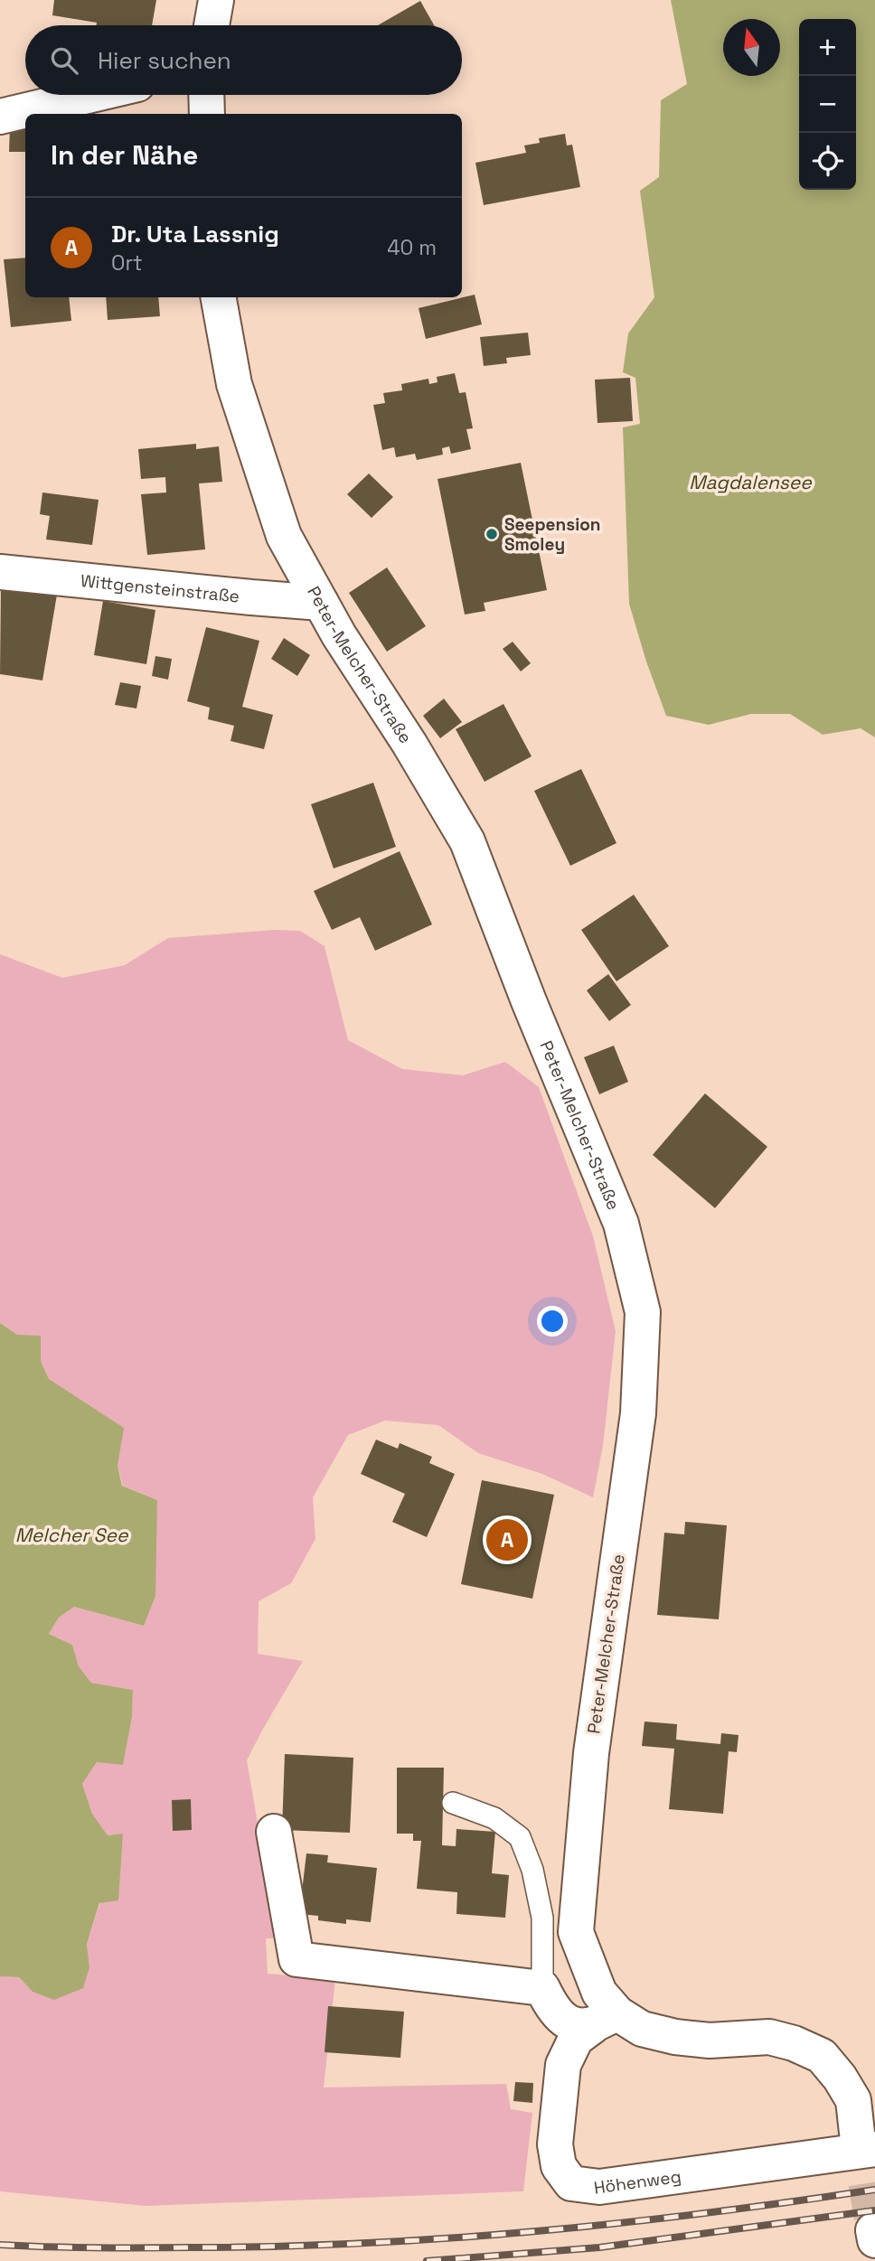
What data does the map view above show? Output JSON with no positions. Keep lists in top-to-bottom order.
{
  "streets": {
    "street": ["Wittgensteinstraße", "Peter-Melcher-Straße", "Höhenweg"]
  },
  "crossings": [
    ["Wittgensteinstraße", "Peter-Melcher-Straße"],
    ["Peter-Melcher-Straße", "Höhenweg"]
  ],
  "water": ["Magdalensee", "Melcher See"],
  "places": ["Seepension Smoley"],
  "north": "top",
  "page": {
    "map_buttons": ["+", "−"],
    "search": "Hier suchen",
    "heading": "In der Nähe",
    "list": [
      {
        "mark": "A",
        "name": "Dr. Uta Lassnig",
        "note": "Ort",
        "value": "40 m"
      }
    ],
    "pins": "A"
  }
}
